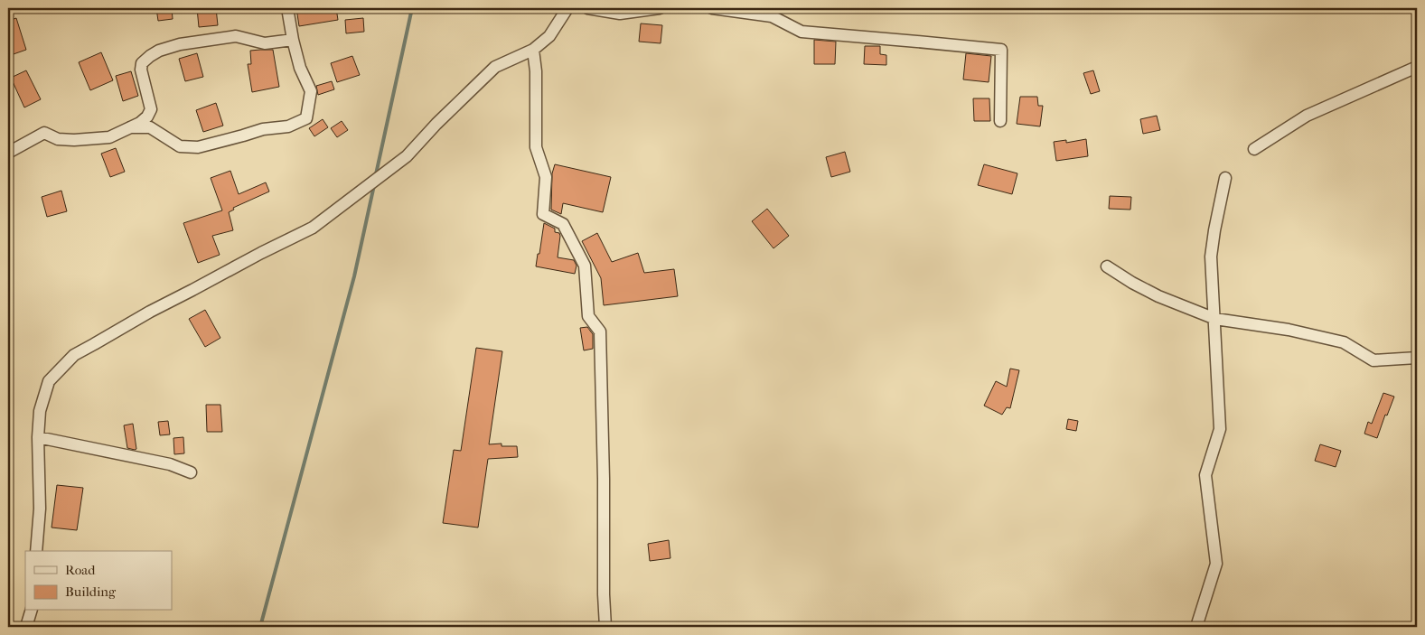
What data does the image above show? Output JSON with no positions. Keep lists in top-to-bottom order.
{
  "legend": ["Road", "Building"]
}
